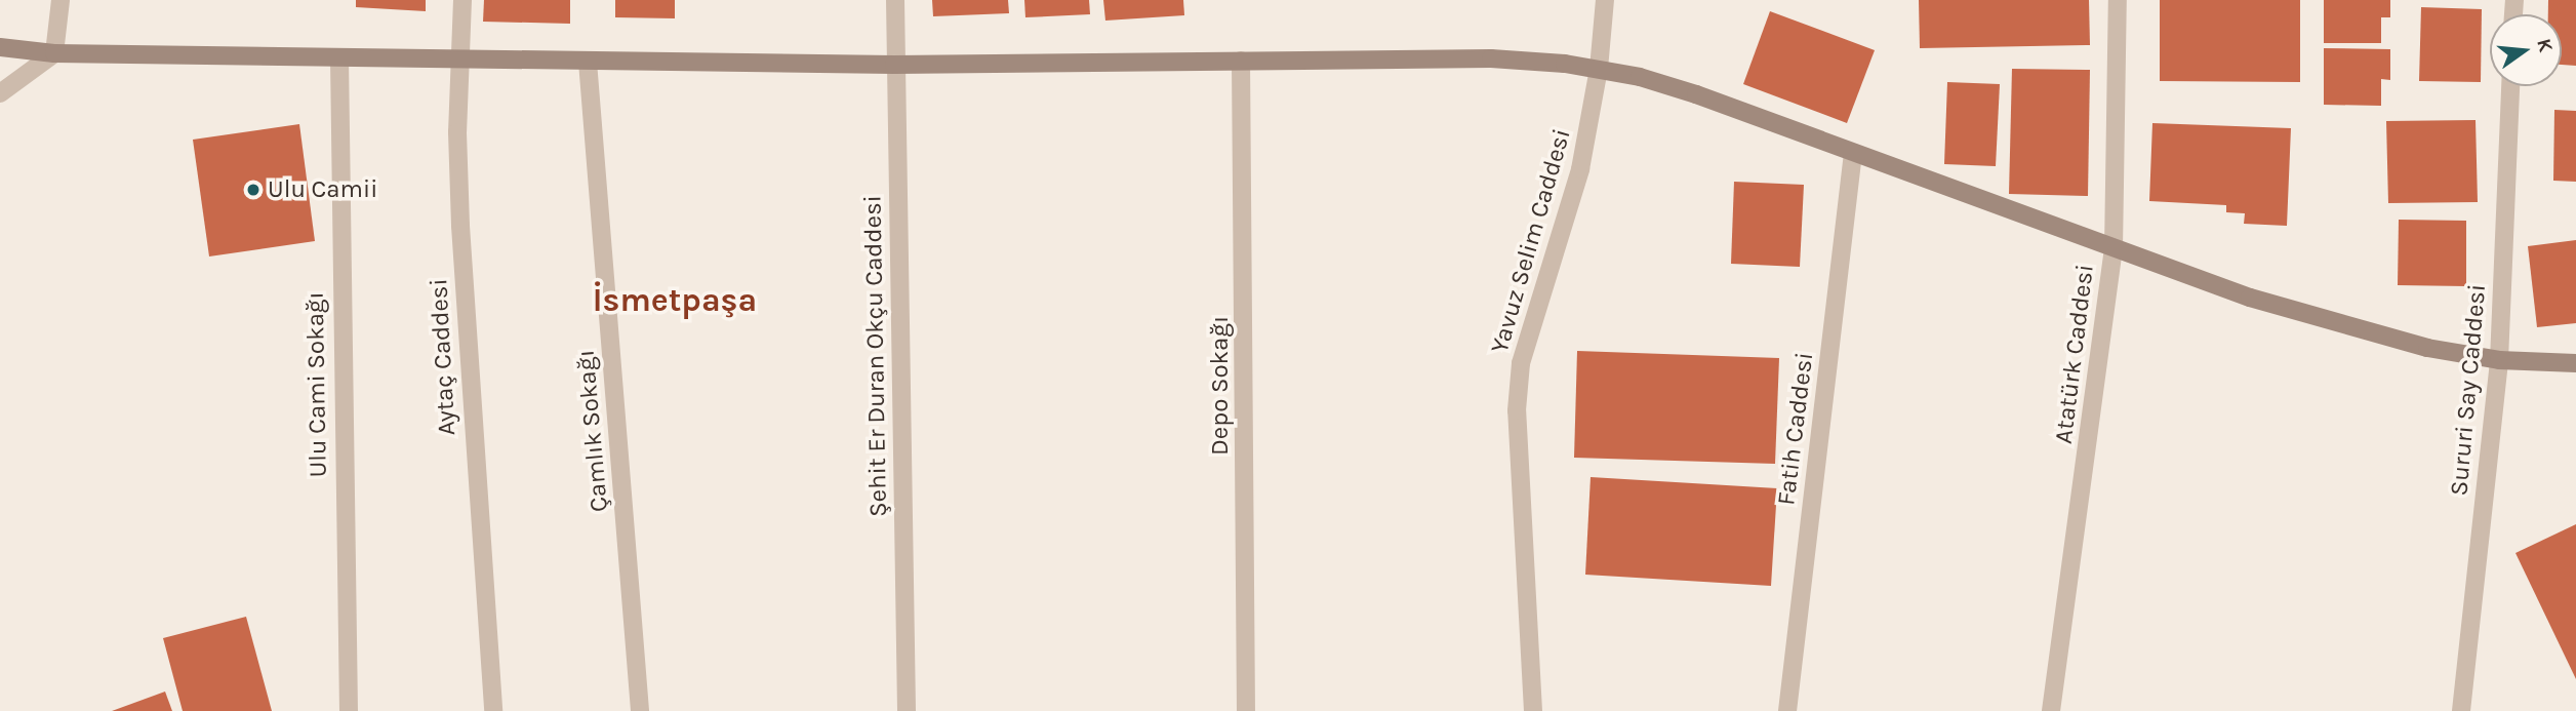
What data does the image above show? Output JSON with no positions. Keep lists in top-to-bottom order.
{
  "streets": {
    "street": [
      "Yavuz Selim Caddesi",
      "Atatürk Caddesi",
      "Şehit Er Duran Okçu Caddesi",
      "Aytaç Caddesi",
      "Ulu Cami Sokağı",
      "Depo Sokağı",
      "Sururi Say Caddesi",
      "Fatih Caddesi",
      "Çamlık Sokağı"
    ]
  },
  "districts": ["İsmetpaşa"],
  "places": ["Ulu Camii"],
  "north": "right"
}
